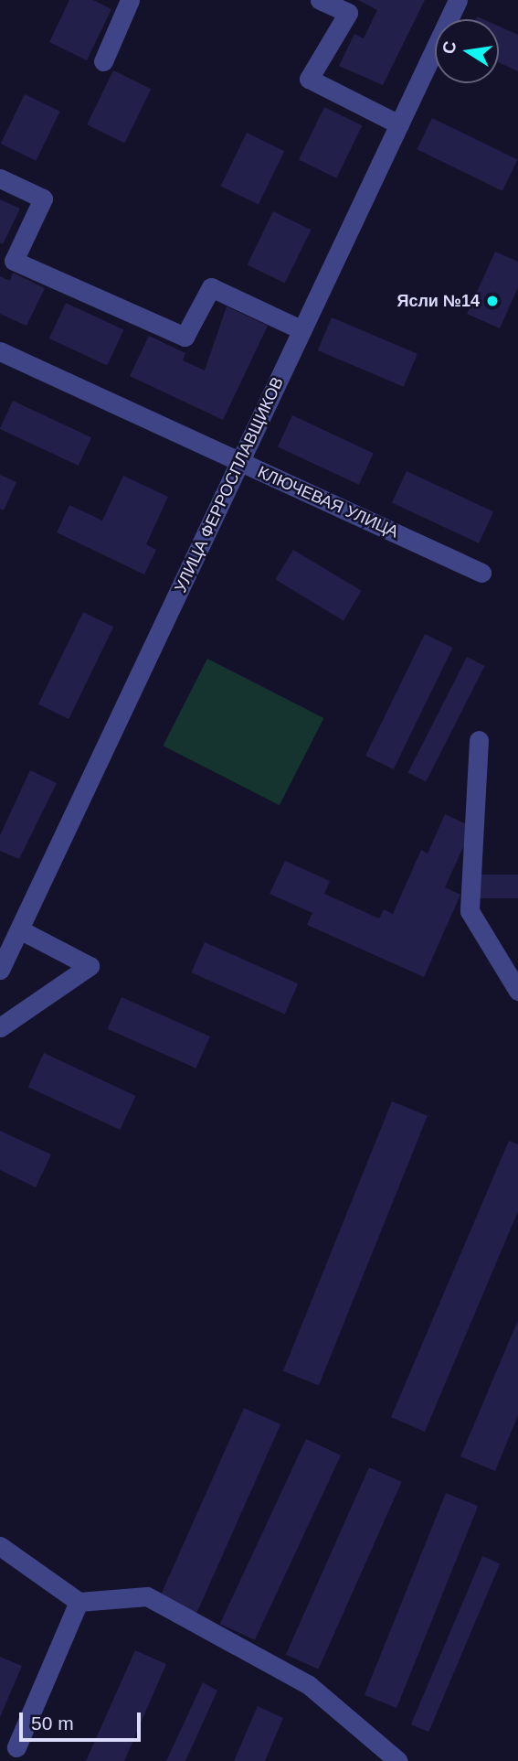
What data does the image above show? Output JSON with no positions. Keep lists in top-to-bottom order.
{
  "streets": {
    "street": ["УЛИЦА ФЕРРОСПЛАВЩИКОВ", "КЛЮЧЕВАЯ УЛИЦА"]
  },
  "crossings": [
    ["УЛИЦА ФЕРРОСПЛАВЩИКОВ", "КЛЮЧЕВАЯ УЛИЦА"]
  ],
  "places": ["Ясли №14"],
  "scale_bar": "50 m",
  "north": "left"
}
